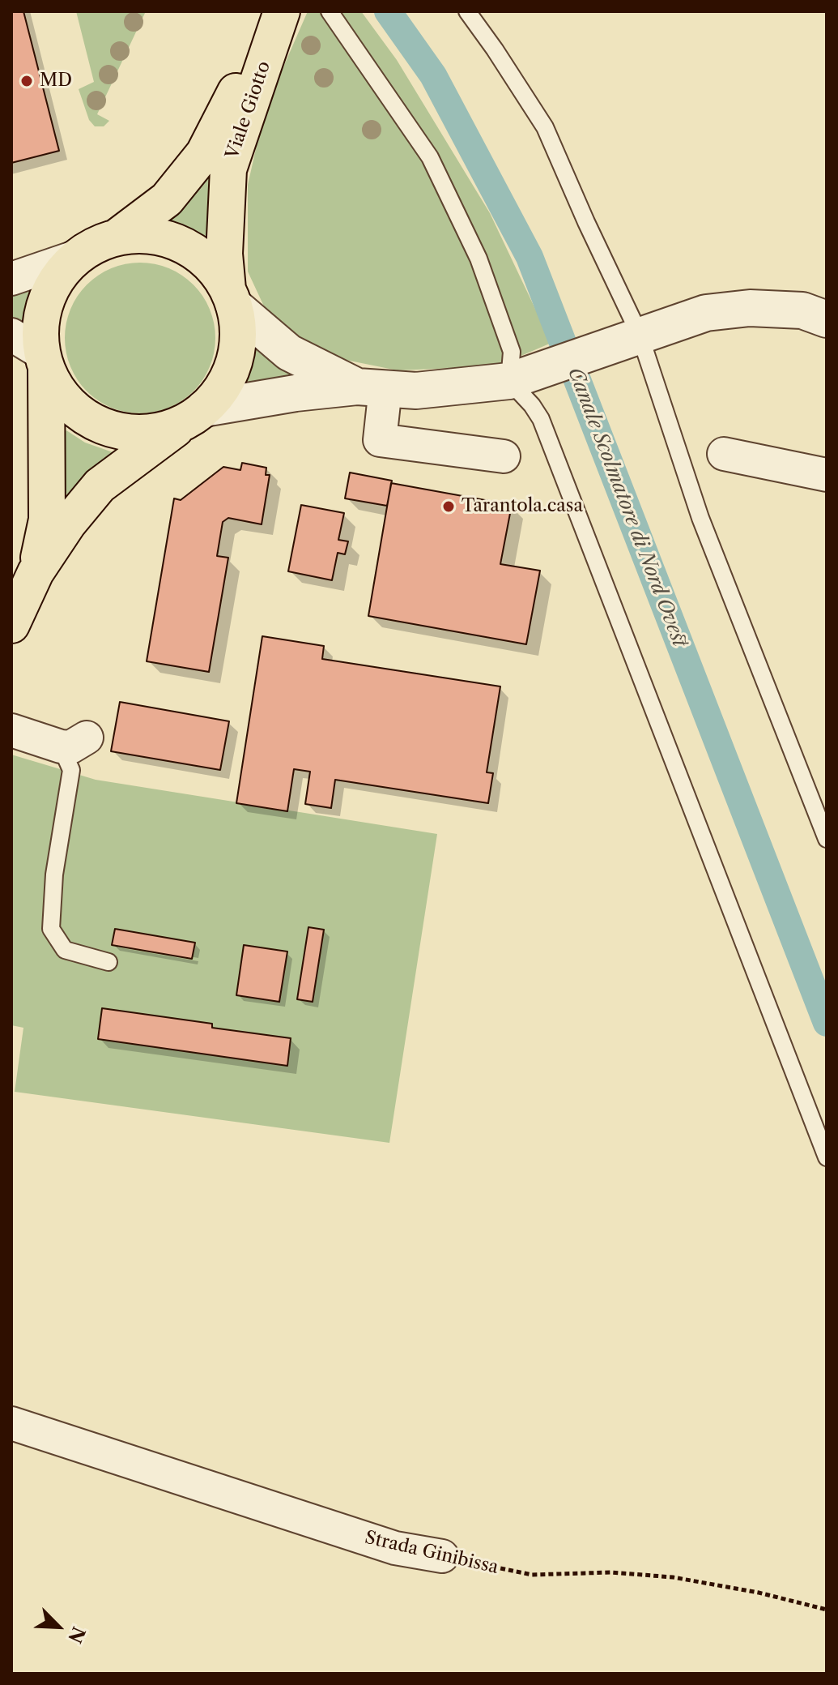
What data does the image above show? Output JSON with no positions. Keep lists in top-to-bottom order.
{
  "streets": {
    "main road": ["Viale Giotto"],
    "street": ["Strada Ginibissa"]
  },
  "water": ["Canale Scolmatore di Nord Ovest"],
  "places": ["MD", "Tarantola.casa"],
  "north": "bottom right"
}
